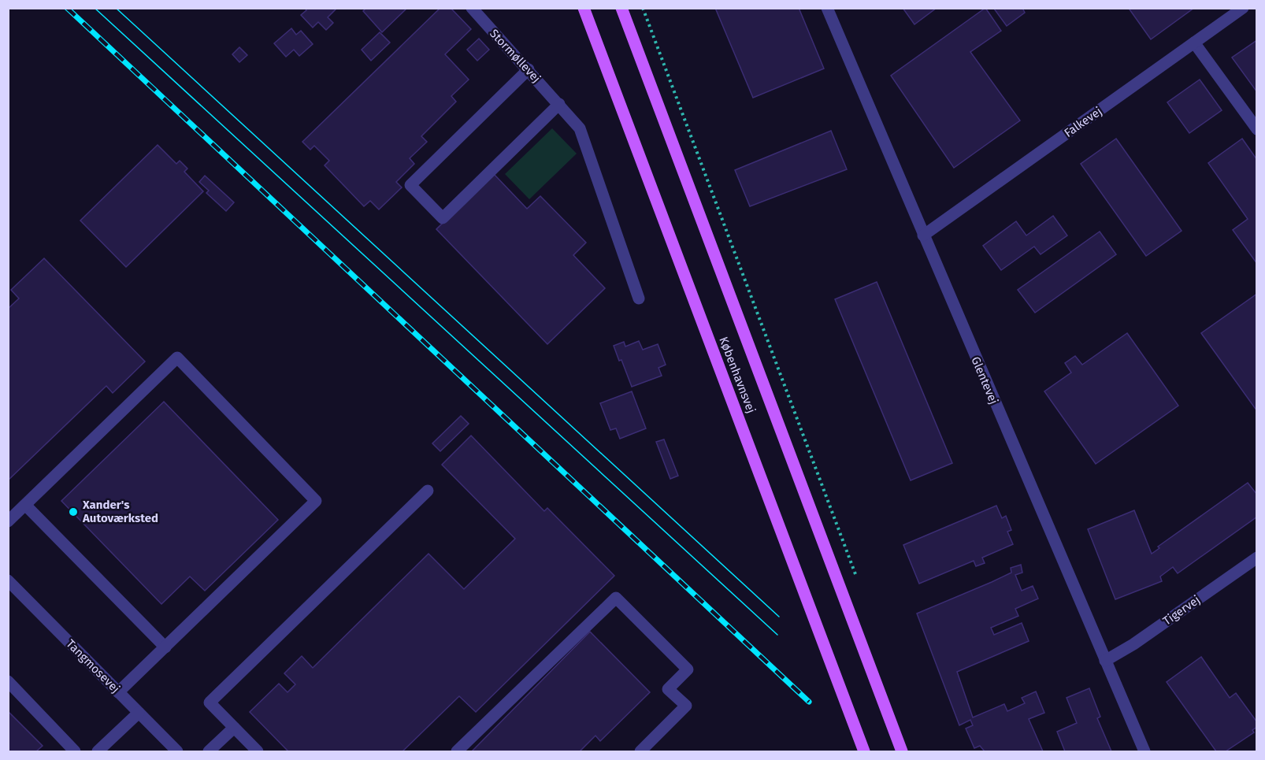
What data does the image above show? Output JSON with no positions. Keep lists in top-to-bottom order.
{
  "streets": {
    "main road": ["Københavnsvej"],
    "street": [
      "Stormøllevej",
      "Falkevej",
      "Glentevej",
      "Tigervej",
      "Tangmosevej"
    ]
  },
  "crossings": [
    ["Falkevej", "Glentevej"],
    ["Glentevej", "Tigervej"]
  ],
  "places": ["Xander's Autoværksted"]
}
